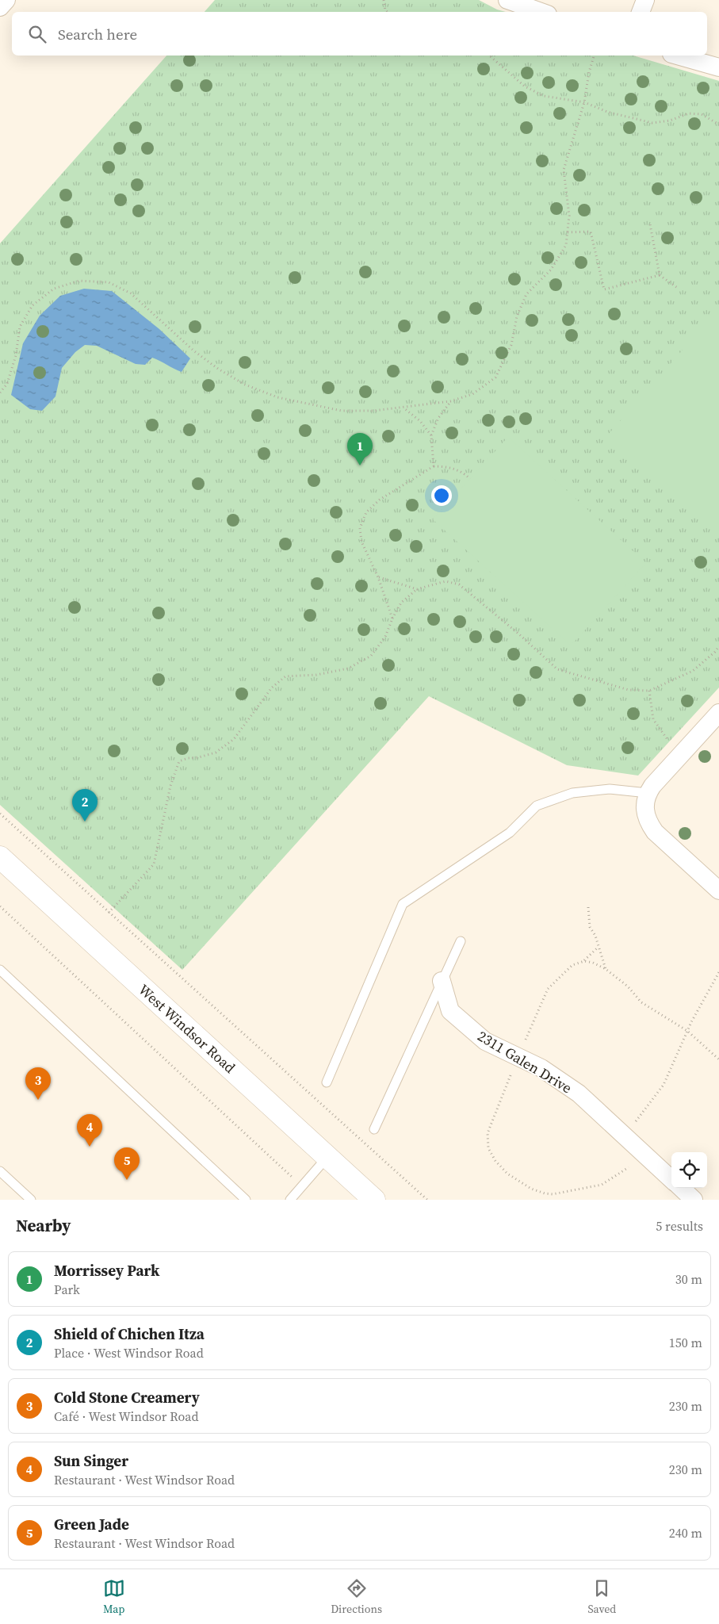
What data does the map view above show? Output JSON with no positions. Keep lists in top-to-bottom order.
{
  "streets": {
    "main road": ["West Windsor Road"],
    "street": ["2311 Galen Drive"]
  },
  "page": {
    "search": "Search here",
    "pins": [
      "1",
      "2",
      "3",
      "4",
      "5"
    ],
    "heading": ["Nearby", "5 results"],
    "list": [
      {
        "mark": "1",
        "name": "Morrissey Park",
        "note": "Park",
        "value": "30 m"
      },
      {
        "mark": "2",
        "name": "Shield of Chichen Itza",
        "note": "Place · West Windsor Road",
        "value": "150 m"
      },
      {
        "mark": "3",
        "name": "Cold Stone Creamery",
        "note": "Café · West Windsor Road",
        "value": "230 m"
      },
      {
        "mark": "4",
        "name": "Sun Singer",
        "note": "Restaurant · West Windsor Road",
        "value": "230 m"
      },
      {
        "mark": "5",
        "name": "Green Jade",
        "note": "Restaurant · West Windsor Road",
        "value": "240 m"
      }
    ],
    "nav": ["Map", "Directions", "Saved"]
  }
}
